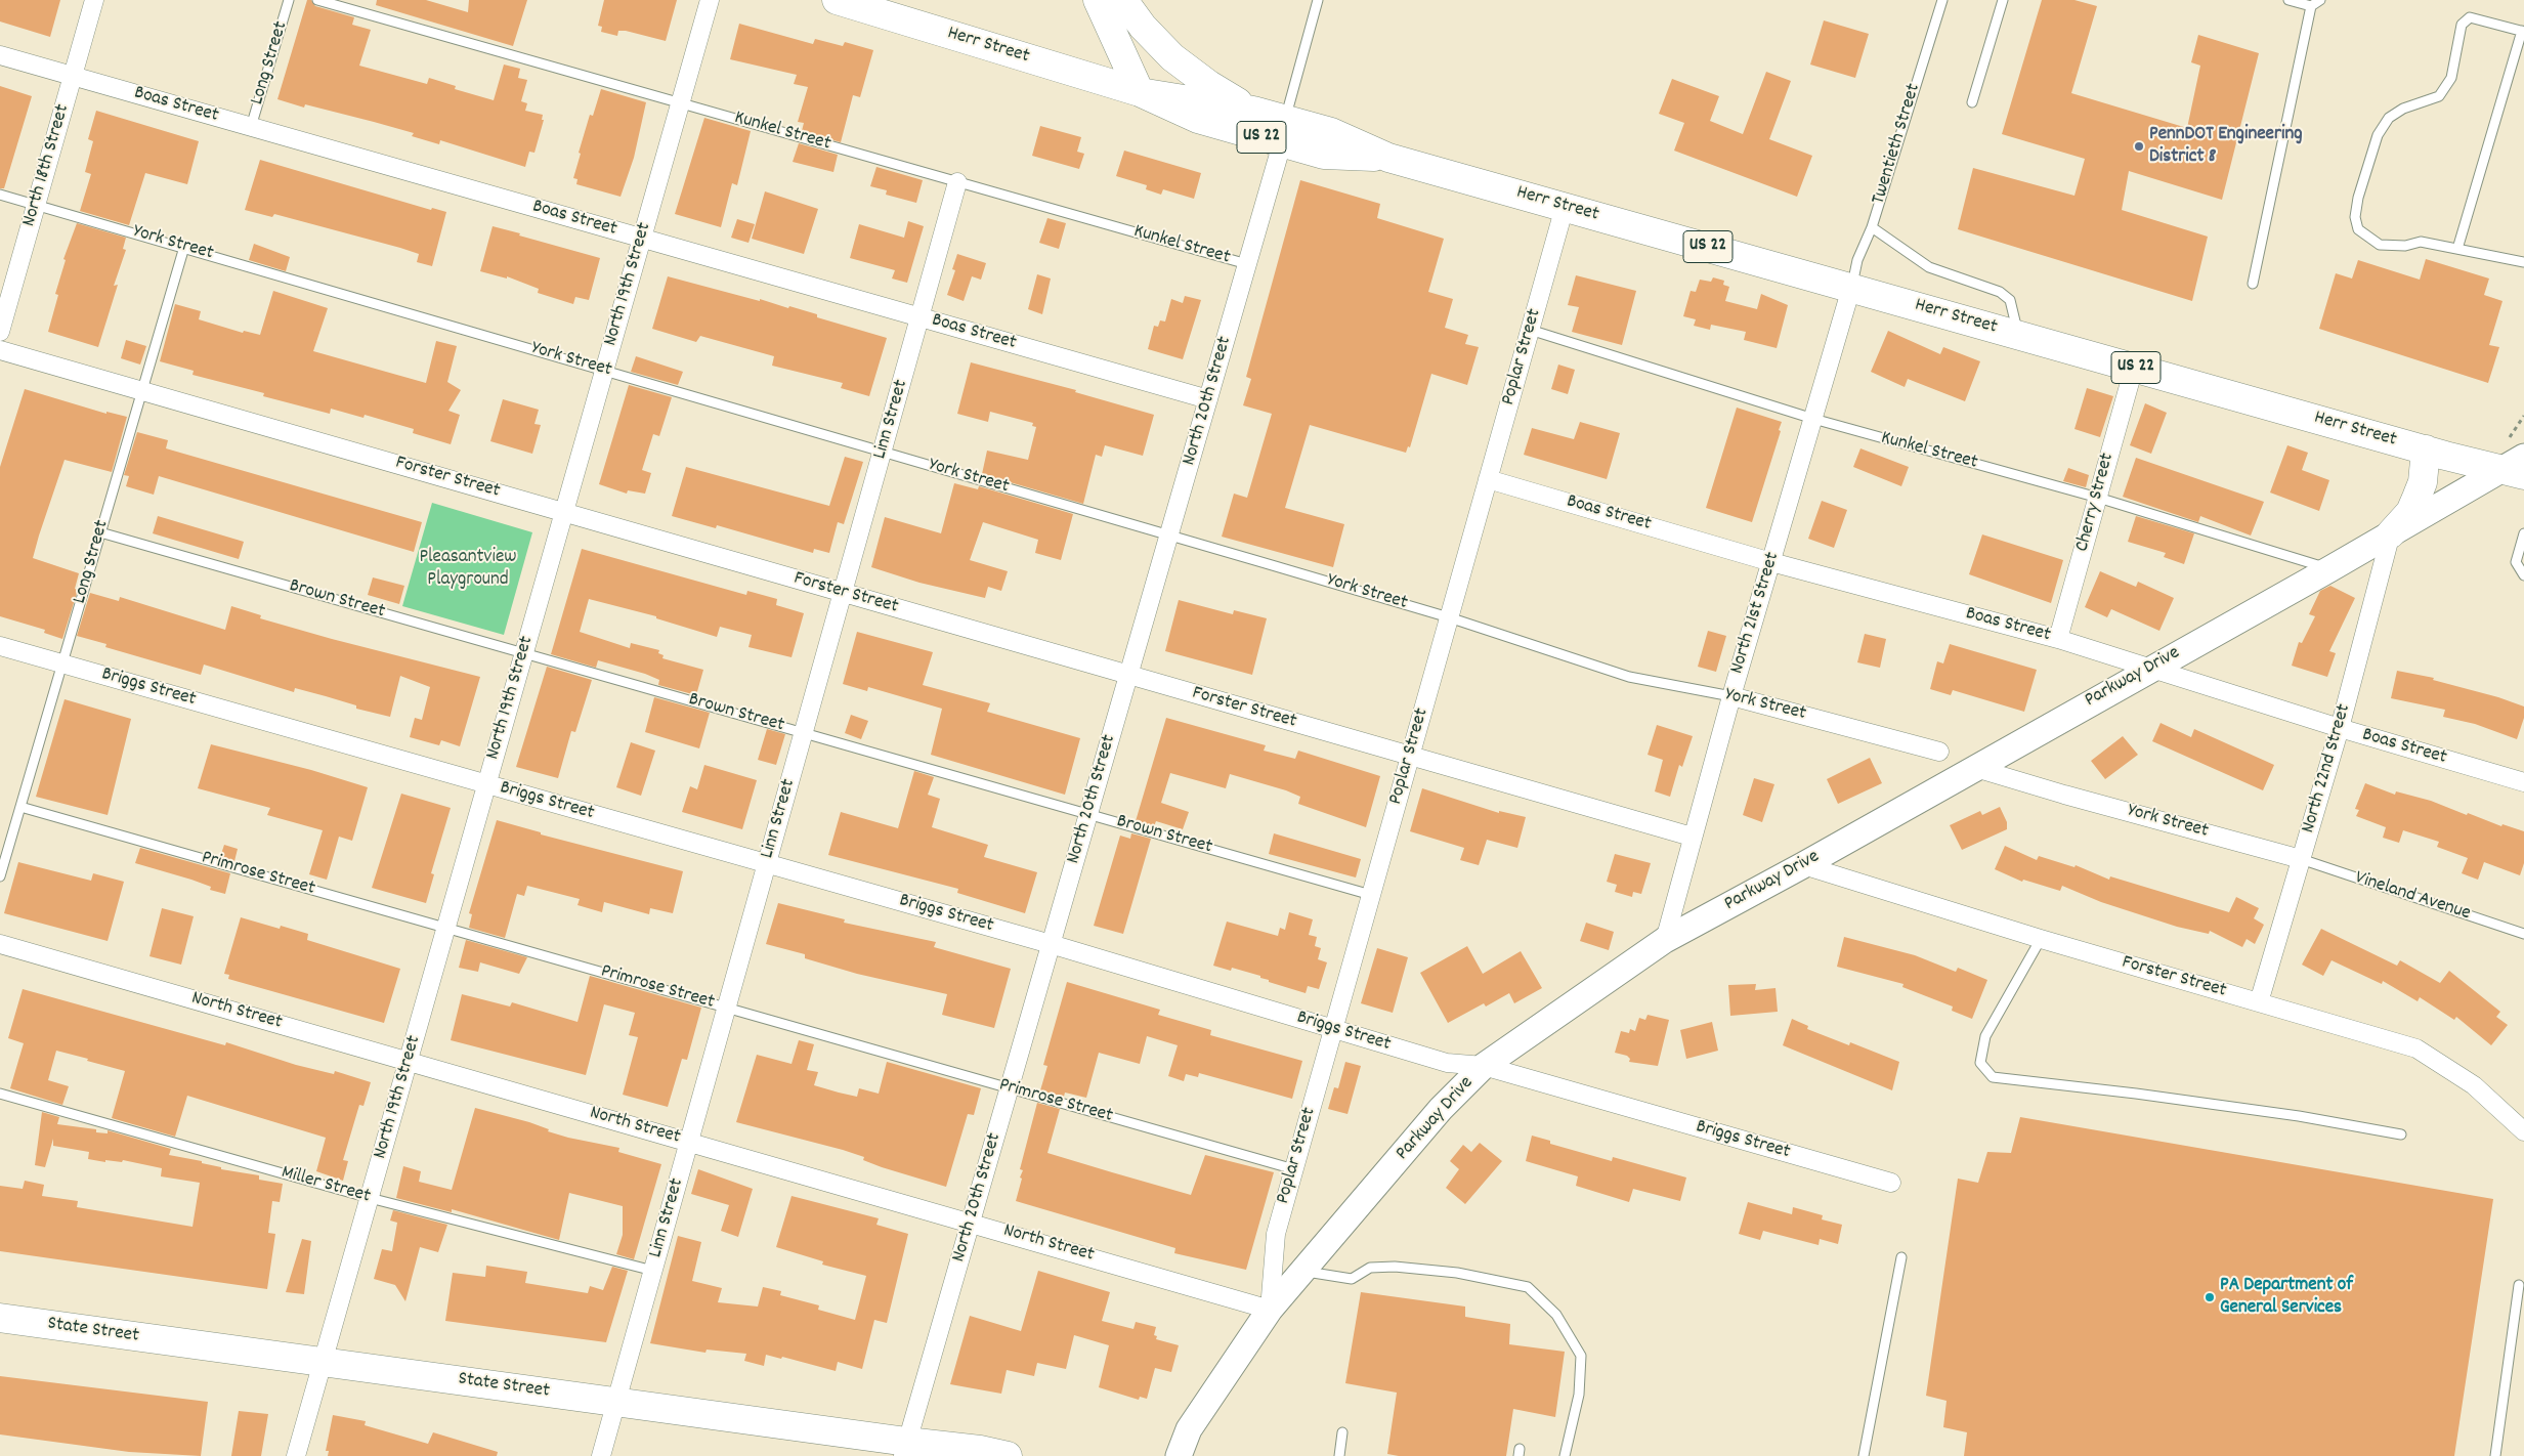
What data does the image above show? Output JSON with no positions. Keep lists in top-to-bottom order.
{
  "streets": {
    "main road": ["Herr Street", "US 22", "State Street"],
    "street": [
      "Boas Street",
      "North 18th Street",
      "York Street",
      "North 19th Street",
      "Poplar Street",
      "North 20th Street",
      "Linn Street",
      "Forster Street",
      "Cherry Street",
      "North 21st Street",
      "Parkway Drive",
      "Briggs Street",
      "North 22nd Street",
      "North Street"
    ],
    "lane": [
      "Long Street",
      "Kunkel Street",
      "Twentieth Street",
      "Brown Street",
      "Primrose Street",
      "Vineland Avenue",
      "Miller Street"
    ]
  },
  "crossings": [
    ["Herr Street", "US 22"],
    ["Herr Street", "Twentieth Street"],
    ["Herr Street", "Poplar Street"],
    ["Herr Street", "North 20th Street"],
    ["Herr Street", "Cherry Street"],
    ["Herr Street", "North 21st Street"],
    ["Herr Street", "Parkway Drive"],
    ["Long Street", "Boas Street"],
    ["Long Street", "York Street"],
    ["Long Street", "Forster Street"],
    ["Long Street", "Brown Street"],
    ["Long Street", "Briggs Street"],
    ["Long Street", "Primrose Street"],
    ["Boas Street", "North 18th Street"],
    ["Boas Street", "North 19th Street"],
    ["Boas Street", "Poplar Street"],
    ["Boas Street", "North 20th Street"],
    ["Boas Street", "Linn Street"],
    ["Boas Street", "Cherry Street"],
    ["Boas Street", "North 21st Street"],
    ["Boas Street", "Parkway Drive"],
    ["Boas Street", "North 22nd Street"],
    ["Kunkel Street", "North 19th Street"],
    ["Kunkel Street", "Poplar Street"],
    ["Kunkel Street", "North 20th Street"],
    ["Kunkel Street", "Linn Street"],
    ["Kunkel Street", "Cherry Street"],
    ["Kunkel Street", "North 21st Street"],
    ["Kunkel Street", "Parkway Drive"],
    ["Twentieth Street", "North 21st Street"],
    ["North 18th Street", "York Street"],
    ["York Street", "North 19th Street"],
    ["York Street", "Poplar Street"],
    ["York Street", "North 20th Street"],
    ["York Street", "Linn Street"],
    ["York Street", "North 21st Street"],
    ["York Street", "Parkway Drive"],
    ["York Street", "North 22nd Street"],
    ["York Street", "Vineland Avenue"],
    ["North 19th Street", "Forster Street"],
    ["North 19th Street", "Brown Street"],
    ["North 19th Street", "Briggs Street"],
    ["North 19th Street", "Primrose Street"],
    ["North 19th Street", "North Street"],
    ["North 19th Street", "Miller Street"],
    ["North 19th Street", "State Street"],
    ["Poplar Street", "Forster Street"],
    ["Poplar Street", "Brown Street"],
    ["Poplar Street", "Parkway Drive"],
    ["Poplar Street", "Briggs Street"],
    ["Poplar Street", "Primrose Street"],
    ["Poplar Street", "North Street"],
    ["North 20th Street", "Forster Street"],
    ["North 20th Street", "Brown Street"],
    ["North 20th Street", "Briggs Street"],
    ["North 20th Street", "Primrose Street"],
    ["North 20th Street", "North Street"],
    ["North 20th Street", "State Street"],
    ["Linn Street", "Forster Street"],
    ["Linn Street", "Brown Street"],
    ["Linn Street", "Briggs Street"],
    ["Linn Street", "Primrose Street"],
    ["Linn Street", "North Street"],
    ["Linn Street", "Miller Street"],
    ["Linn Street", "State Street"],
    ["Forster Street", "North 21st Street"],
    ["Forster Street", "Parkway Drive"],
    ["Forster Street", "North 22nd Street"],
    ["North 21st Street", "Parkway Drive"],
    ["Parkway Drive", "Briggs Street"],
    ["Parkway Drive", "North 22nd Street"],
    ["Parkway Drive", "North Street"],
    ["North 22nd Street", "Vineland Avenue"]
  ],
  "parks": ["Pleasantview Playground"],
  "places": ["PennDOT Engineering District 8", "PA Department of General Services"]
}
